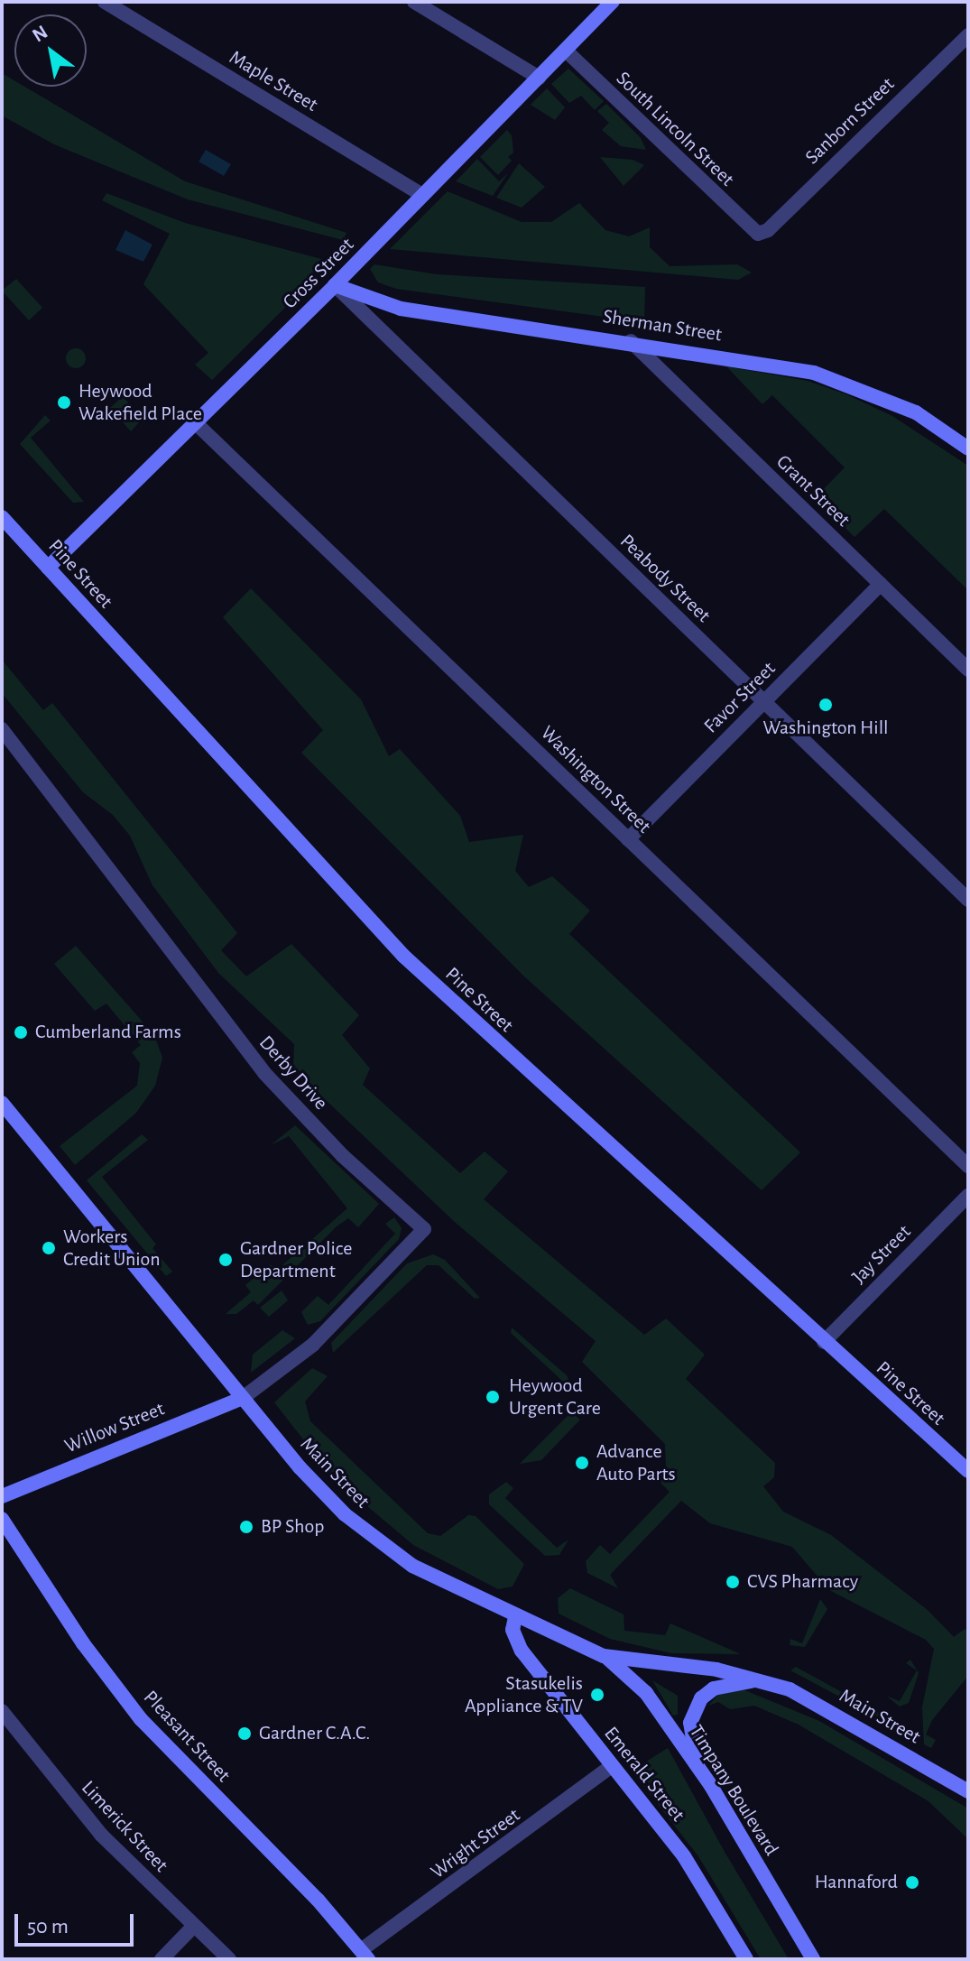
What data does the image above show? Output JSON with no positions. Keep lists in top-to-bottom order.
{
  "streets": {
    "street": [
      "Maple Street",
      "Sanborn Street",
      "South Lincoln Street",
      "Cross Street",
      "Sherman Street",
      "Grant Street",
      "Pine Street",
      "Peabody Street",
      "Favor Street",
      "Washington Street",
      "Derby Drive",
      "Jay Street",
      "Willow Street",
      "Main Street",
      "Pleasant Street",
      "Emerald Street",
      "Timpany Boulevard",
      "Limerick Street",
      "Wright Street"
    ]
  },
  "crossings": [
    ["Maple Street", "Cross Street"],
    ["Sanborn Street", "South Lincoln Street"],
    ["South Lincoln Street", "Cross Street"],
    ["Cross Street", "Sherman Street"],
    ["Cross Street", "Pine Street"],
    ["Cross Street", "Peabody Street"],
    ["Cross Street", "Washington Street"],
    ["Sherman Street", "Grant Street"],
    ["Sherman Street", "Peabody Street"],
    ["Grant Street", "Favor Street"],
    ["Pine Street", "Jay Street"],
    ["Peabody Street", "Favor Street"],
    ["Favor Street", "Washington Street"],
    ["Derby Drive", "Willow Street"],
    ["Derby Drive", "Main Street"],
    ["Willow Street", "Main Street"],
    ["Main Street", "Emerald Street"],
    ["Main Street", "Timpany Boulevard"],
    ["Pleasant Street", "Wright Street"],
    ["Emerald Street", "Wright Street"]
  ],
  "places": [
    "Heywood Wakefield Place",
    "Washington Hill",
    "Cumberland Farms",
    "Workers Credit Union",
    "Gardner Police Department",
    "Heywood Urgent Care",
    "Advance Auto Parts",
    "BP Shop",
    "CVS Pharmacy",
    "Stasukelis Appliance & TV",
    "Gardner C.A.C.",
    "Hannaford"
  ],
  "scale_bar": "50 m",
  "north": "top left"
}
